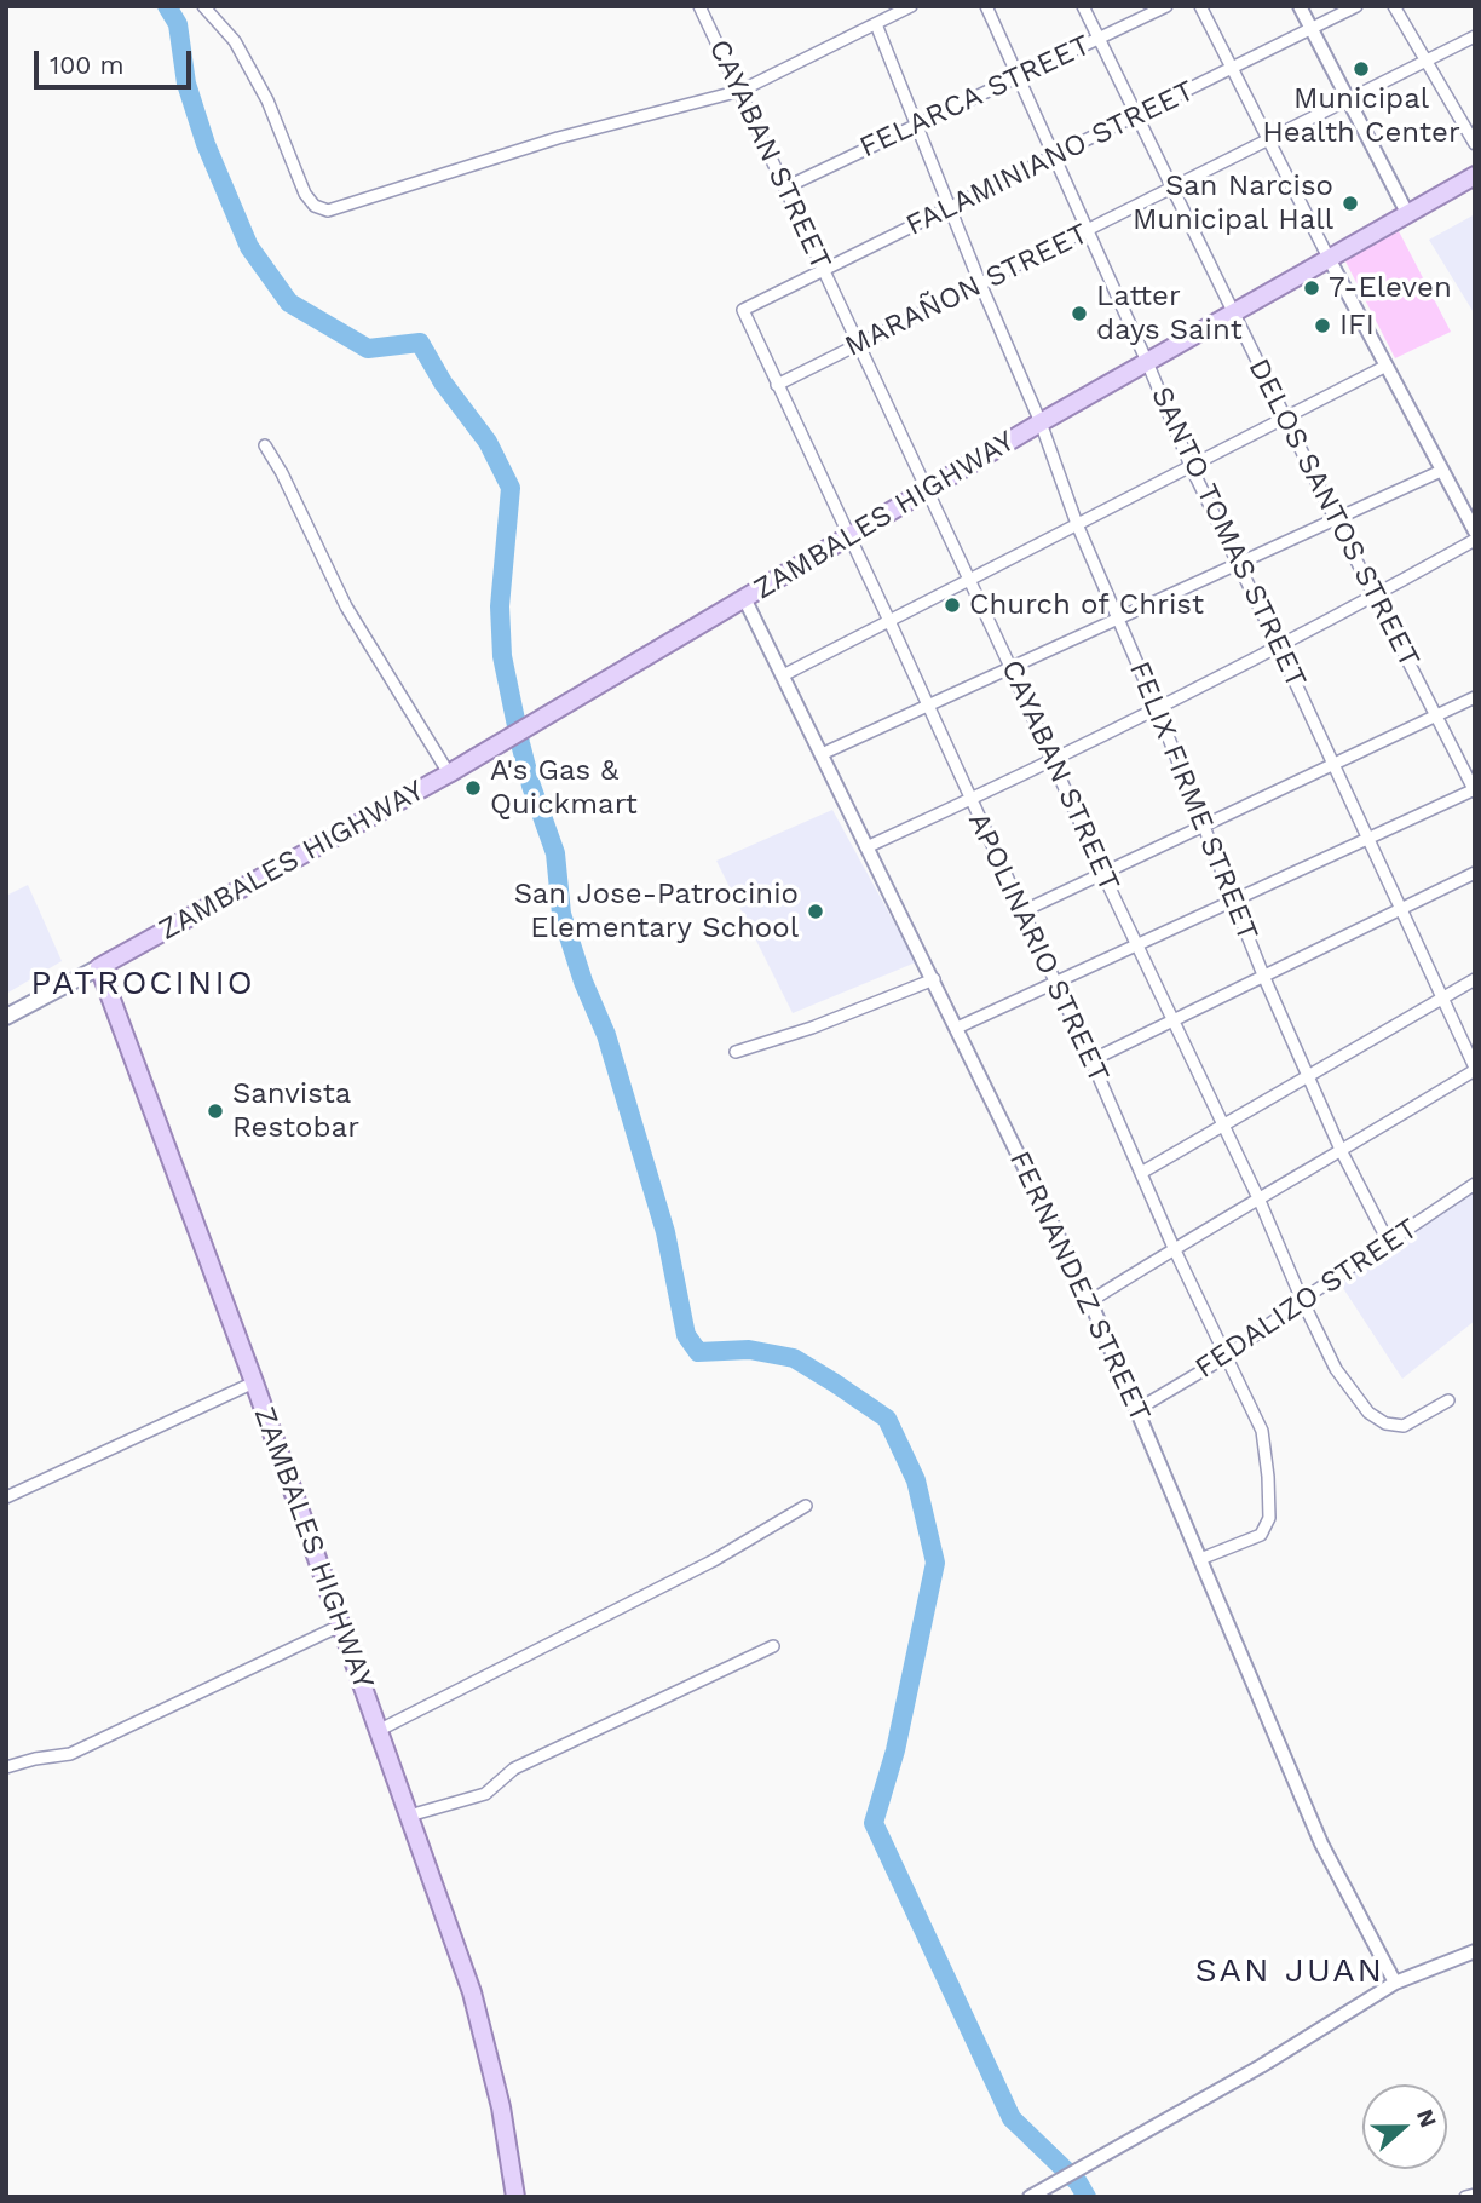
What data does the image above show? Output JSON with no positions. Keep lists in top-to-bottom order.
{
  "streets": {
    "main road": ["ZAMBALES HIGHWAY"],
    "street": [
      "FELARCA STREET",
      "CAYABAN STREET",
      "FALAMINIANO STREET",
      "MARAÑON STREET",
      "DELOS SANTOS STREET",
      "SANTO TOMAS STREET",
      "FELIX FIRME STREET",
      "APOLINARIO STREET",
      "FERNANDEZ STREET",
      "FEDALIZO STREET"
    ]
  },
  "crossings": [
    ["FELARCA STREET", "CAYABAN STREET"],
    ["FELARCA STREET", "DELOS SANTOS STREET"],
    ["FELARCA STREET", "SANTO TOMAS STREET"],
    ["FELARCA STREET", "FELIX FIRME STREET"],
    ["CAYABAN STREET", "FALAMINIANO STREET"],
    ["CAYABAN STREET", "MARAÑON STREET"],
    ["CAYABAN STREET", "ZAMBALES HIGHWAY"],
    ["CAYABAN STREET", "FEDALIZO STREET"],
    ["FALAMINIANO STREET", "DELOS SANTOS STREET"],
    ["FALAMINIANO STREET", "SANTO TOMAS STREET"],
    ["FALAMINIANO STREET", "FELIX FIRME STREET"],
    ["FALAMINIANO STREET", "APOLINARIO STREET"],
    ["MARAÑON STREET", "DELOS SANTOS STREET"],
    ["MARAÑON STREET", "SANTO TOMAS STREET"],
    ["MARAÑON STREET", "FELIX FIRME STREET"],
    ["MARAÑON STREET", "APOLINARIO STREET"],
    ["DELOS SANTOS STREET", "ZAMBALES HIGHWAY"],
    ["ZAMBALES HIGHWAY", "SANTO TOMAS STREET"],
    ["ZAMBALES HIGHWAY", "FELIX FIRME STREET"],
    ["ZAMBALES HIGHWAY", "APOLINARIO STREET"],
    ["ZAMBALES HIGHWAY", "FERNANDEZ STREET"],
    ["FELIX FIRME STREET", "FEDALIZO STREET"],
    ["APOLINARIO STREET", "FERNANDEZ STREET"],
    ["APOLINARIO STREET", "FEDALIZO STREET"],
    ["FERNANDEZ STREET", "FEDALIZO STREET"]
  ],
  "districts": ["PATROCINIO", "SAN JUAN"],
  "places": [
    "Municipal Health Center",
    "San Narciso Municipal Hall",
    "7-Eleven",
    "Latter days Saint",
    "IFI",
    "Church of Christ",
    "A's Gas & Quickmart",
    "San Jose-Patrocinio Elementary School",
    "Sanvista Restobar"
  ],
  "scale_bar": "100 m",
  "north": "right"
}
